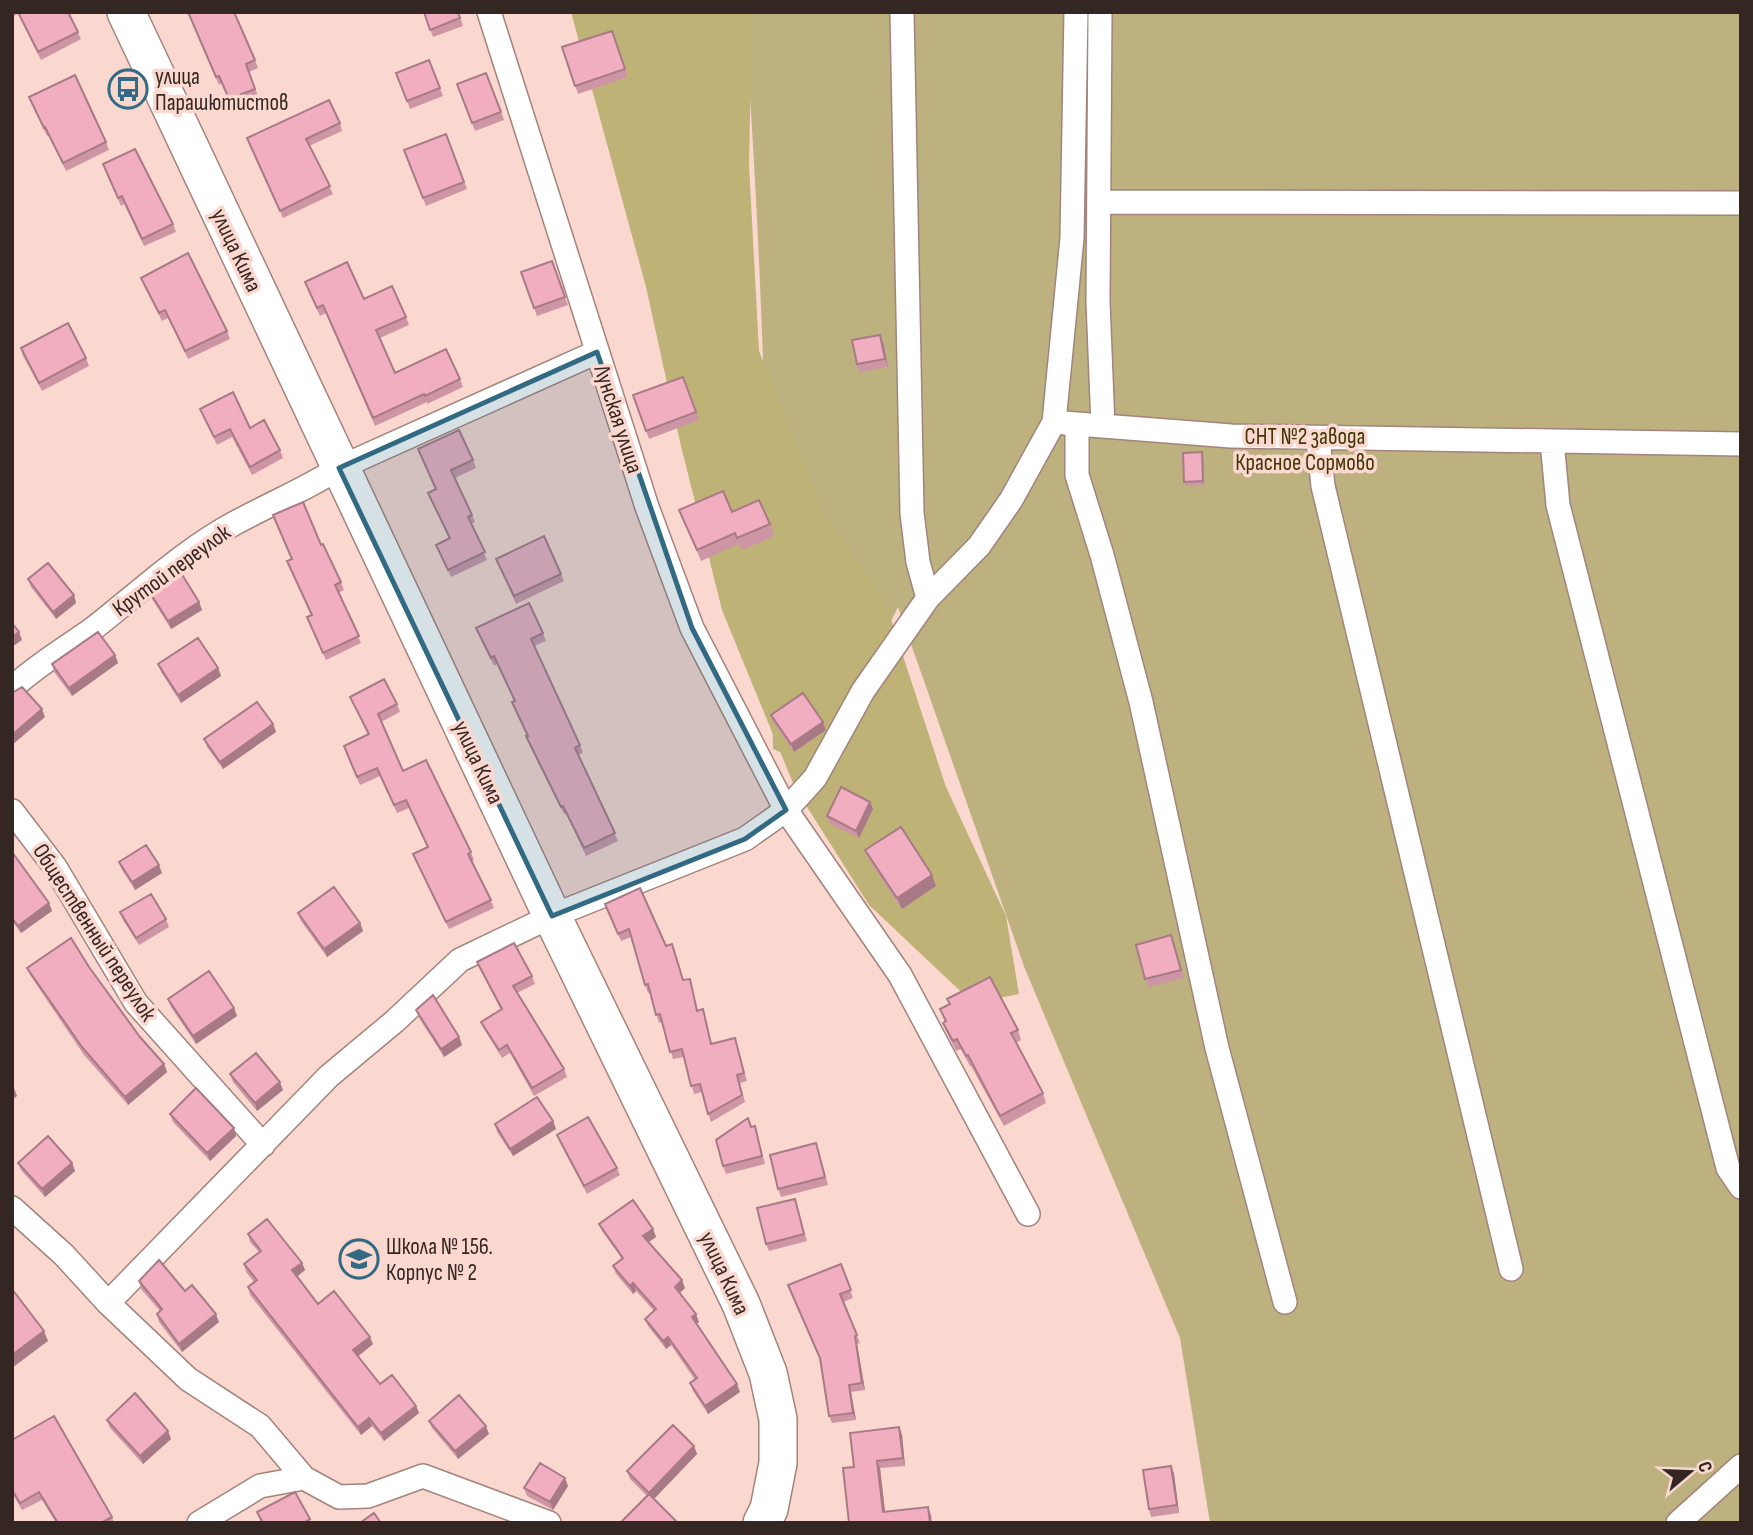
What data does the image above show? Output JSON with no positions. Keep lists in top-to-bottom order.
{
  "streets": {
    "main road": ["улица Кима"],
    "street": ["Лунская улица", "Крутой переулок", "Общественный переулок"]
  },
  "crossings": [
    ["улица Кима", "Крутой переулок"],
    ["Лунская улица", "Крутой переулок"]
  ],
  "parks": ["СНТ №2 завода Красное Сормово"],
  "places": {
    "bus stop": ["улица Парашютистов"],
    "school or university": ["Школа № 156. Корпус № 2"]
  },
  "north": "right"
}
